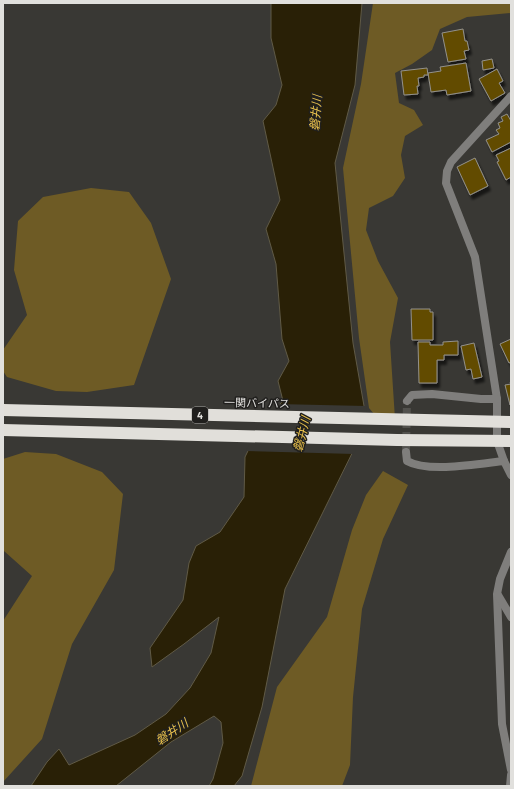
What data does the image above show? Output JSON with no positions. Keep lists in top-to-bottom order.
{
  "streets": {
    "highway": ["一関バイパス", "4"]
  },
  "water": ["磐井川"]
}
